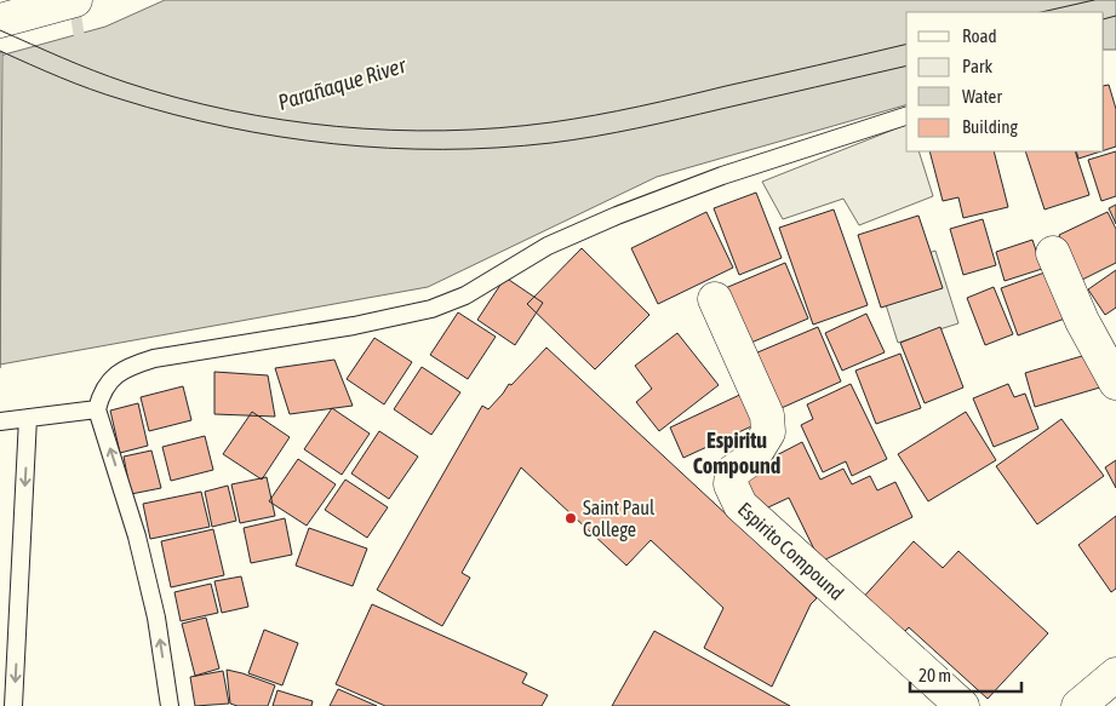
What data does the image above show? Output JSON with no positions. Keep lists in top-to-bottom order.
{
  "streets": {
    "street": ["Espirito Compound"]
  },
  "districts": ["Espiritu Compound"],
  "water": ["Parañaque River"],
  "places": ["Saint Paul College"],
  "legend": [
    "Road",
    "Park",
    "Water",
    "Building"
  ],
  "scale_bar": "20 m"
}
